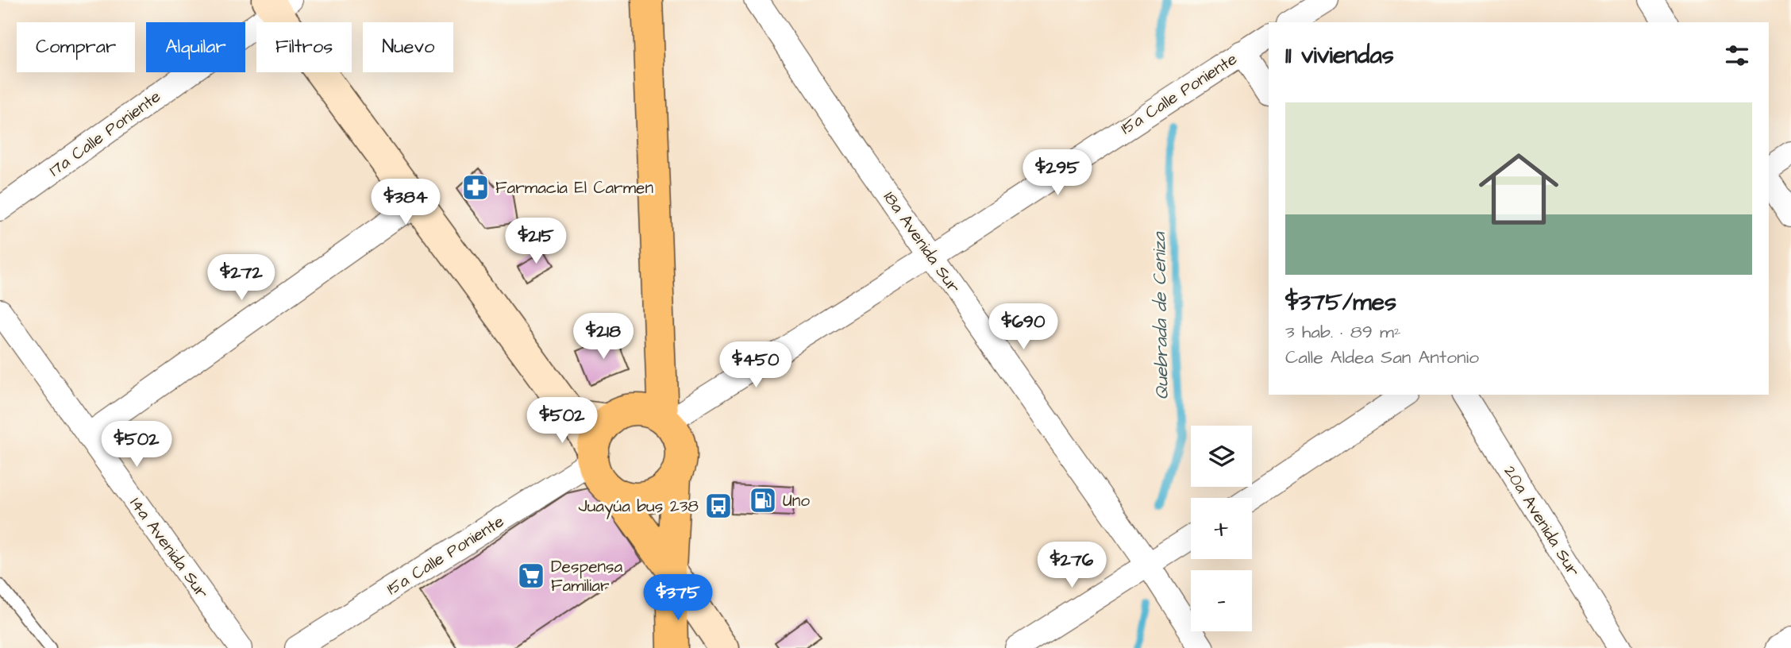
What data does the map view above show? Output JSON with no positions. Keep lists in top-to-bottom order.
{
  "streets": {
    "street": [
      "15a Calle Poniente",
      "17a Calle Poniente",
      "18a Avenida Sur",
      "20a Avenida Sur",
      "14a Avenida Sur"
    ]
  },
  "crossings": [
    ["15a Calle Poniente", "18a Avenida Sur"]
  ],
  "water": ["Quebrada de Ceniza"],
  "places": {
    "pharmacy": ["Farmacia El Carmen"],
    "fuel station": ["Uno"],
    "bus stop": ["Juayúa bus 238"],
    "supermarket": ["Despensa Familiar"]
  },
  "page": {
    "chip": [
      "Comprar",
      "Alquilar",
      "Filtros",
      "Nuevo"
    ],
    "heading": "11 viviendas",
    "list": [
      {
        "name": "$375/mes",
        "note": "3 hab. · 89 m² · Calle Aldea San Antonio"
      }
    ],
    "price": [
      "$295",
      "$384",
      "$215",
      "$272",
      "$690",
      "$218",
      "$450",
      "$502",
      "$502",
      "$276",
      "$375"
    ],
    "map_buttons": ["+", "−"]
  }
}
